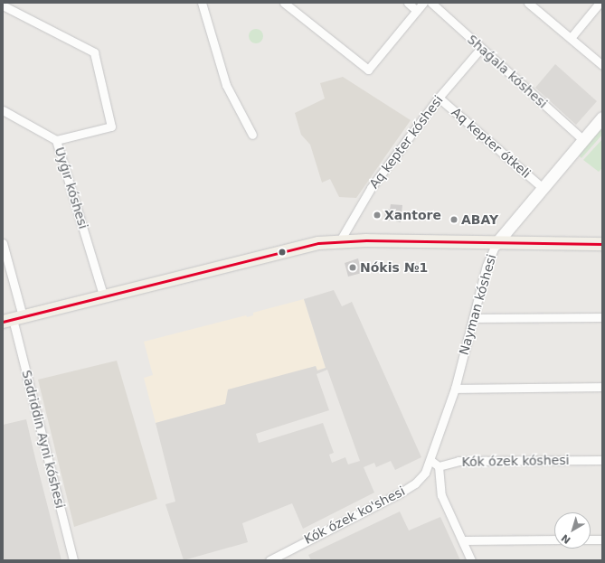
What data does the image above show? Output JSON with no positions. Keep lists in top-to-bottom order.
{
  "streets": {
    "main road": ["Nayman kóshesi"],
    "street": [
      "Shaǵala kóshesi",
      "Aq kepter kóshesi",
      "Aq kepter ótkeli",
      "Uyǵır kóshesi",
      "Sadriddin Ayni kóshesi",
      "Kók ózek kóshesi",
      "Kók ózek ko'shesi"
    ]
  },
  "crossings": [
    ["Shaǵala kóshesi", "Aq kepter kóshesi"],
    ["Shaǵala kóshesi", "Nayman kóshesi"],
    ["Aq kepter kóshesi", "Aq kepter ótkeli"],
    ["Aq kepter ótkeli", "Nayman kóshesi"],
    ["Nayman kóshesi", "Kók ózek kóshesi"],
    ["Nayman kóshesi", "Kók ózek ko'shesi"],
    ["Kók ózek kóshesi", "Kók ózek ko'shesi"]
  ],
  "places": ["Xantore", "ABAY", "Nókis №1"],
  "north": "bottom left"
}
